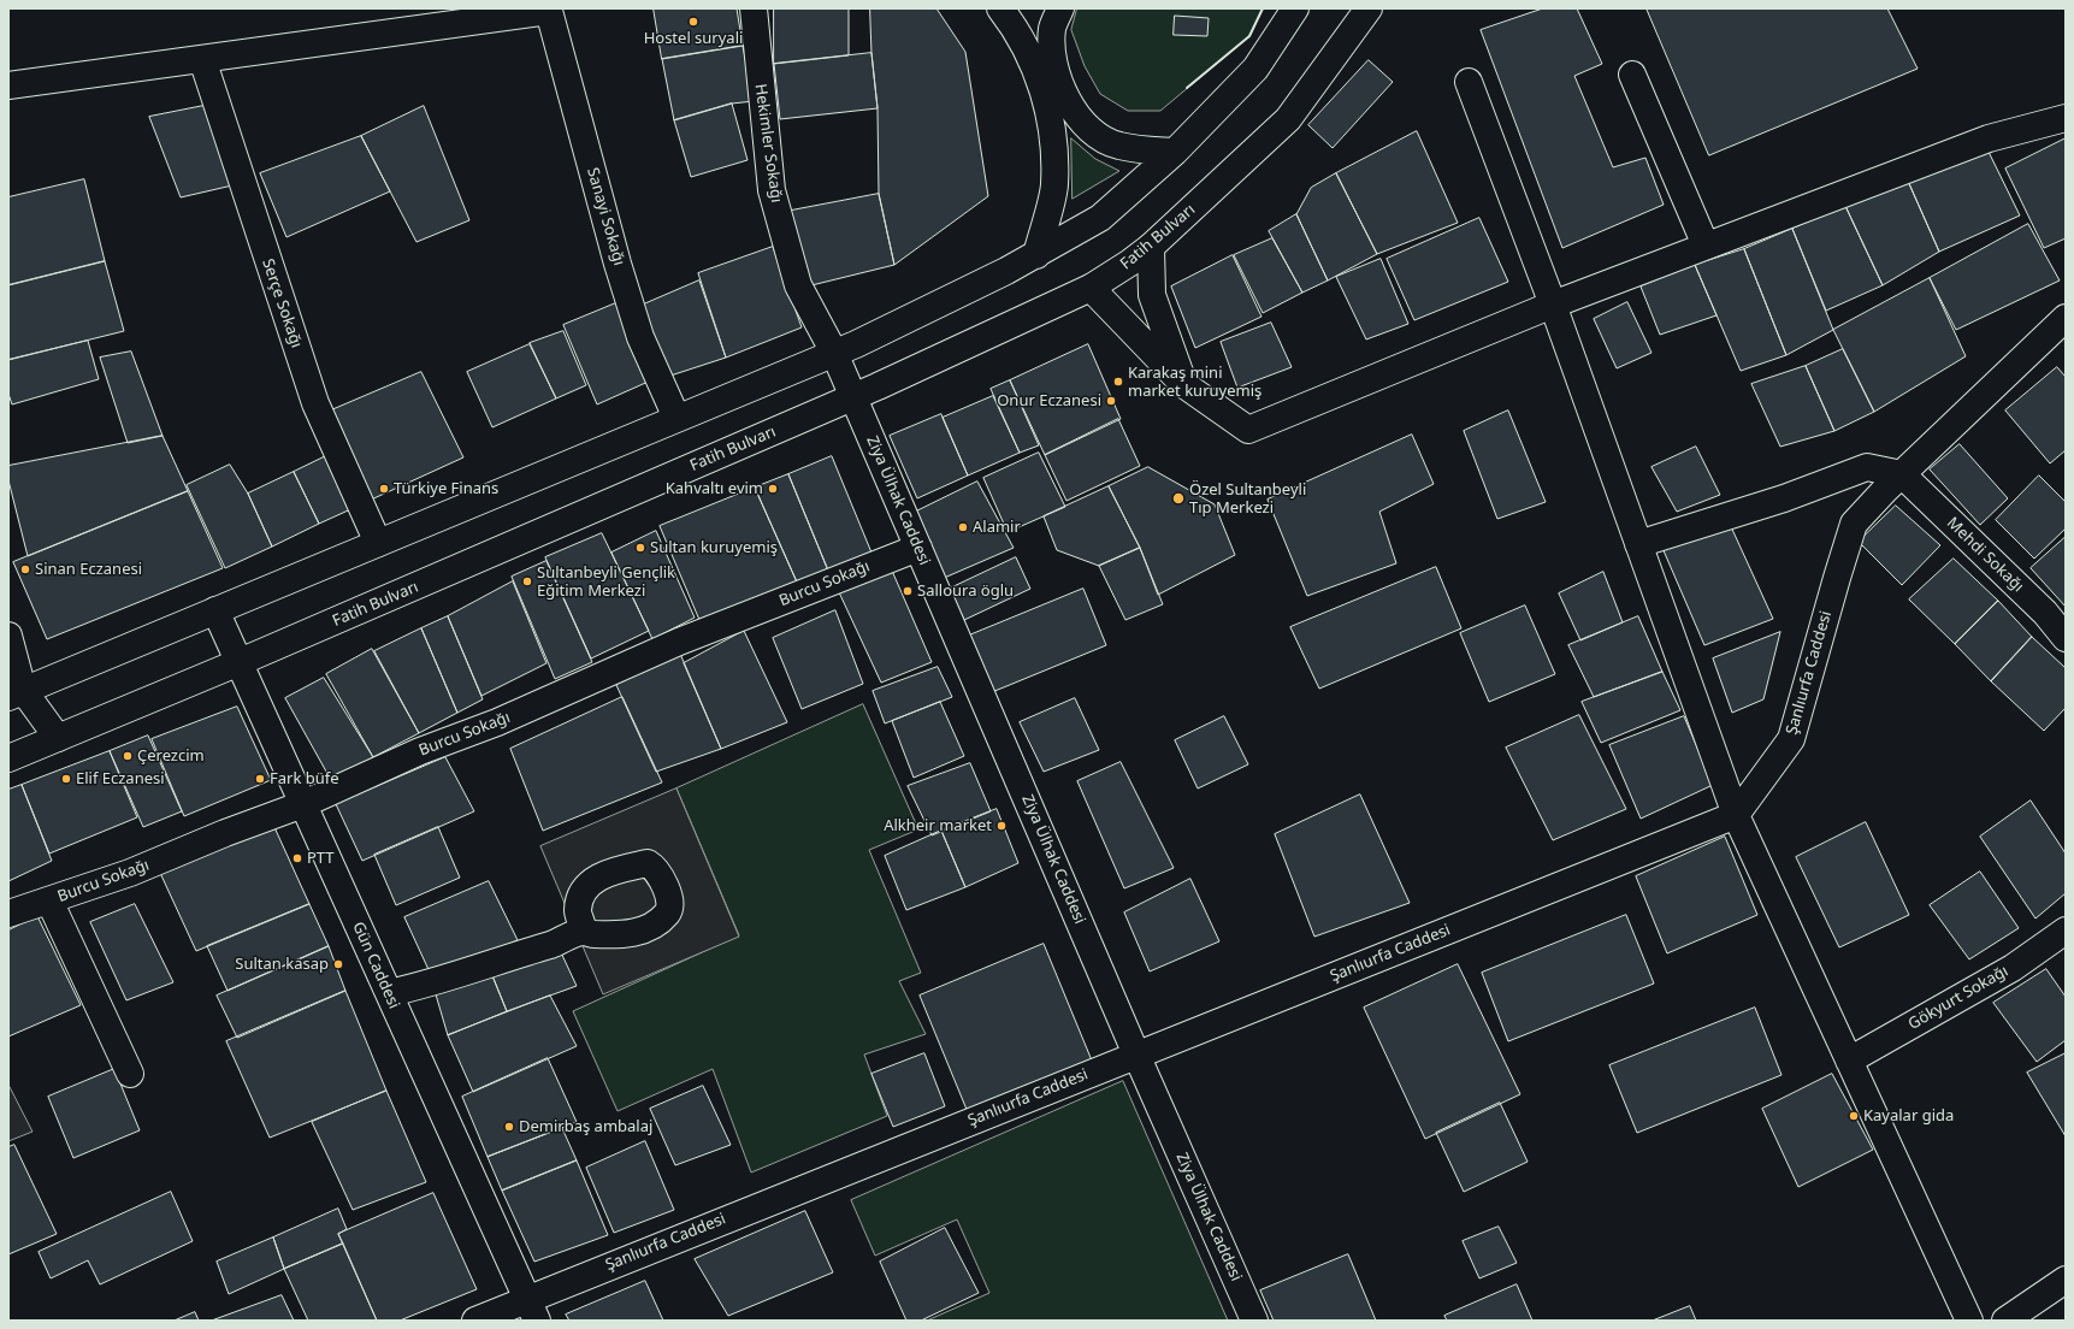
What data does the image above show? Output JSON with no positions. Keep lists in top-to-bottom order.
{
  "streets": {
    "street": [
      "Hekimler Sokağı",
      "Sanayi Sokağı",
      "Fatih Bulvarı",
      "Serçe Sokağı",
      "Ziya Ülhak Caddesi",
      "Mehdi Sokağı",
      "Burcu Sokağı",
      "Şanlıurfa Caddesi",
      "Gün Caddesi",
      "Gökyurt Sokağı"
    ]
  },
  "crossings": [
    ["Hekimler Sokağı", "Fatih Bulvarı"],
    ["Hekimler Sokağı", "Ziya Ülhak Caddesi"],
    ["Sanayi Sokağı", "Serçe Sokağı"],
    ["Fatih Bulvarı", "Ziya Ülhak Caddesi"],
    ["Fatih Bulvarı", "Gün Caddesi"],
    ["Ziya Ülhak Caddesi", "Burcu Sokağı"],
    ["Ziya Ülhak Caddesi", "Şanlıurfa Caddesi"],
    ["Mehdi Sokağı", "Şanlıurfa Caddesi"],
    ["Burcu Sokağı", "Gün Caddesi"],
    ["Şanlıurfa Caddesi", "Gün Caddesi"]
  ],
  "places": [
    "Hostel suryali",
    "Karakaş mini market kuruyemiş",
    "Onur Eczanesi",
    "Türkiye Finans",
    "Kahvaltı evim",
    "Özel Sultanbeyli Tıp Merkezi",
    "Alamir",
    "Sultan kuruyemiş",
    "Sinan Eczanesi",
    "Sultanbeyli Gençlik Eğitim Merkezi",
    "Salloura öglu",
    "Çerezcim",
    "Elif Eczanesi",
    "Fark büfe",
    "Alkheir market",
    "PTT",
    "Sultan kasap",
    "Kayalar gida",
    "Demirbaş ambalaj"
  ]
}
